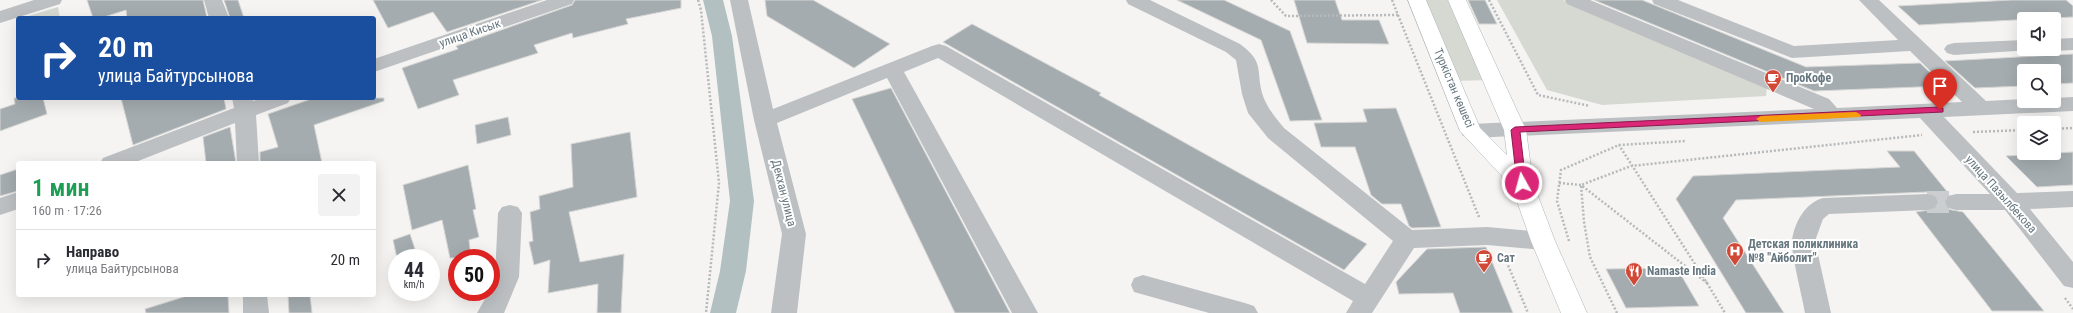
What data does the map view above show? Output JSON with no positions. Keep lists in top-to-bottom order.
{
  "streets": {
    "main road": ["Түркістан көшесі"],
    "street": ["улица Кисык", "Декхан улица", "улица Пазылбекова"]
  },
  "places": {
    "cafe": ["ПроКофе", "Сат"],
    "hospital": ["Детская поликлиника №8 \"Айболит\""],
    "restaurant": ["Namaste India"]
  },
  "page": {
    "turn": ["20 m", "улица Байтурсынова"],
    "heading": ["1 мин", "160 m · 17:26"],
    "list": [
      {
        "name": "Направо",
        "note": "улица Байтурсынова",
        "value": "20 m"
      }
    ],
    "speed": "44 km/h",
    "limit": "50"
  }
}
